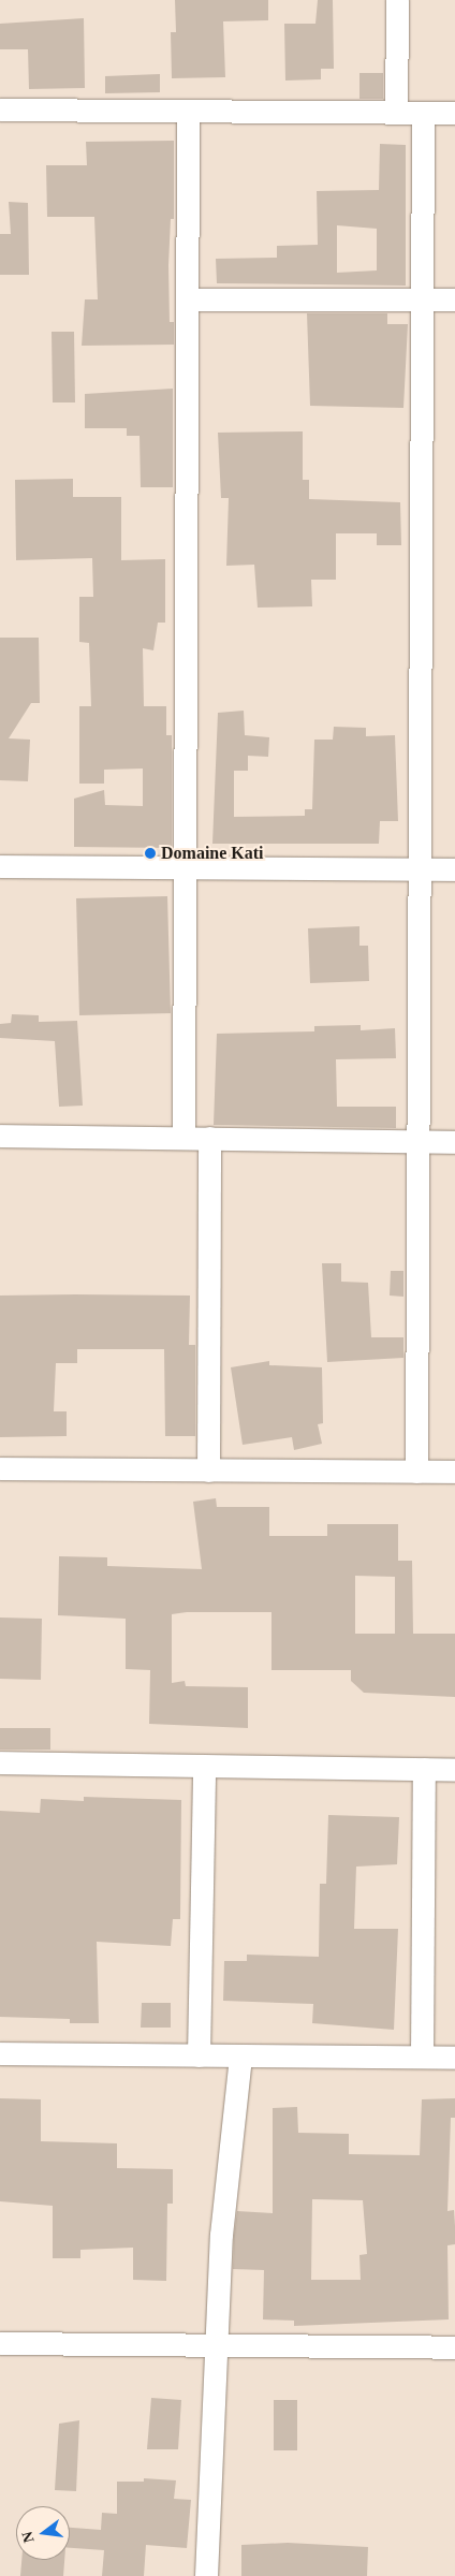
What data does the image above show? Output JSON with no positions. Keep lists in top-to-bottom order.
{
  "places": ["Domaine Kati"],
  "north": "left"
}
